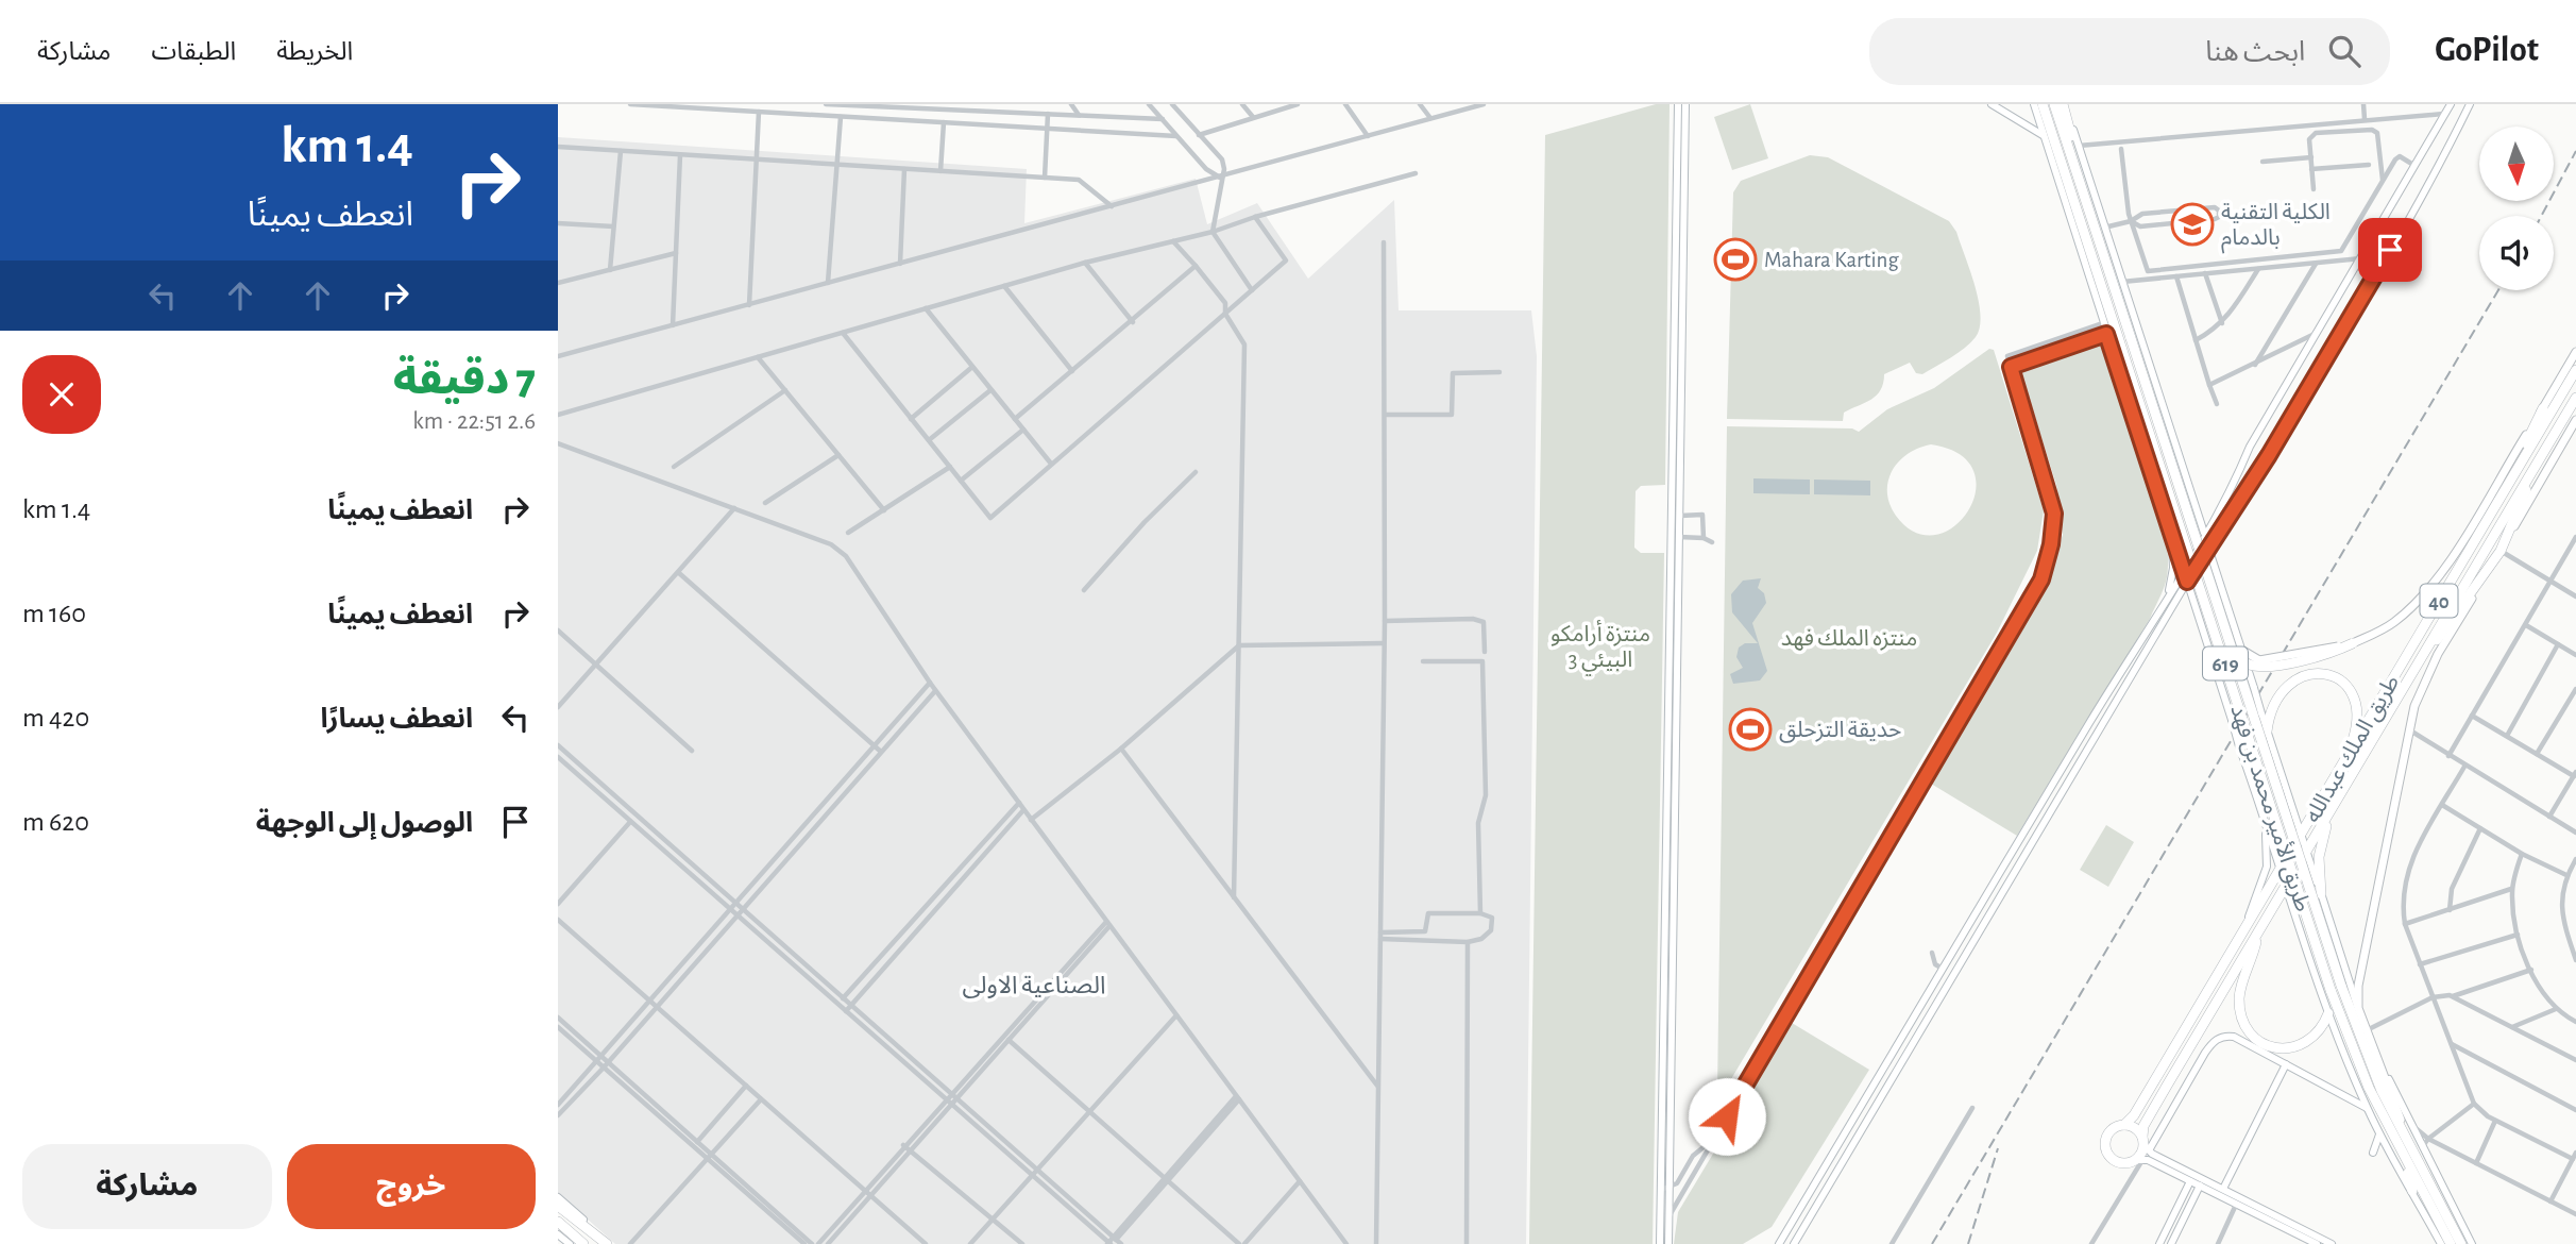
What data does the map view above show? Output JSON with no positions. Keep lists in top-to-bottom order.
{
  "streets": {
    "highway": [
      "40",
      "619",
      "طريق الملك عبدالله",
      "طريق الأمير محمد بن فهد"
    ]
  },
  "districts": ["الصناعية الاولى"],
  "parks": ["منتزة أرامكو البيئي 3", "منتزه الملك فهد"],
  "places": {
    "school or university": ["الكلية التقنية بالدمام"],
    "sports": ["Mahara Karting", "حديقة التزحلق"]
  },
  "north": "bottom",
  "page": {
    "header": "GoPilot",
    "search": "ابحث هنا",
    "nav": ["الخريطة", "الطبقات", "مشاركة"],
    "turn": ["1.4 km", "انعطف يمينًا"],
    "heading": ["7 دقيقة", "2.6 km · 22:51"],
    "list": [
      {
        "name": "انعطف يمينًا",
        "value": "1.4 km"
      },
      {
        "name": "انعطف يمينًا",
        "value": "160 m"
      },
      {
        "name": "انعطف يسارًا",
        "value": "420 m"
      },
      {
        "name": "الوصول إلى الوجهة",
        "value": "620 m"
      }
    ],
    "buttons": ["خروج", "مشاركة"]
  }
}
